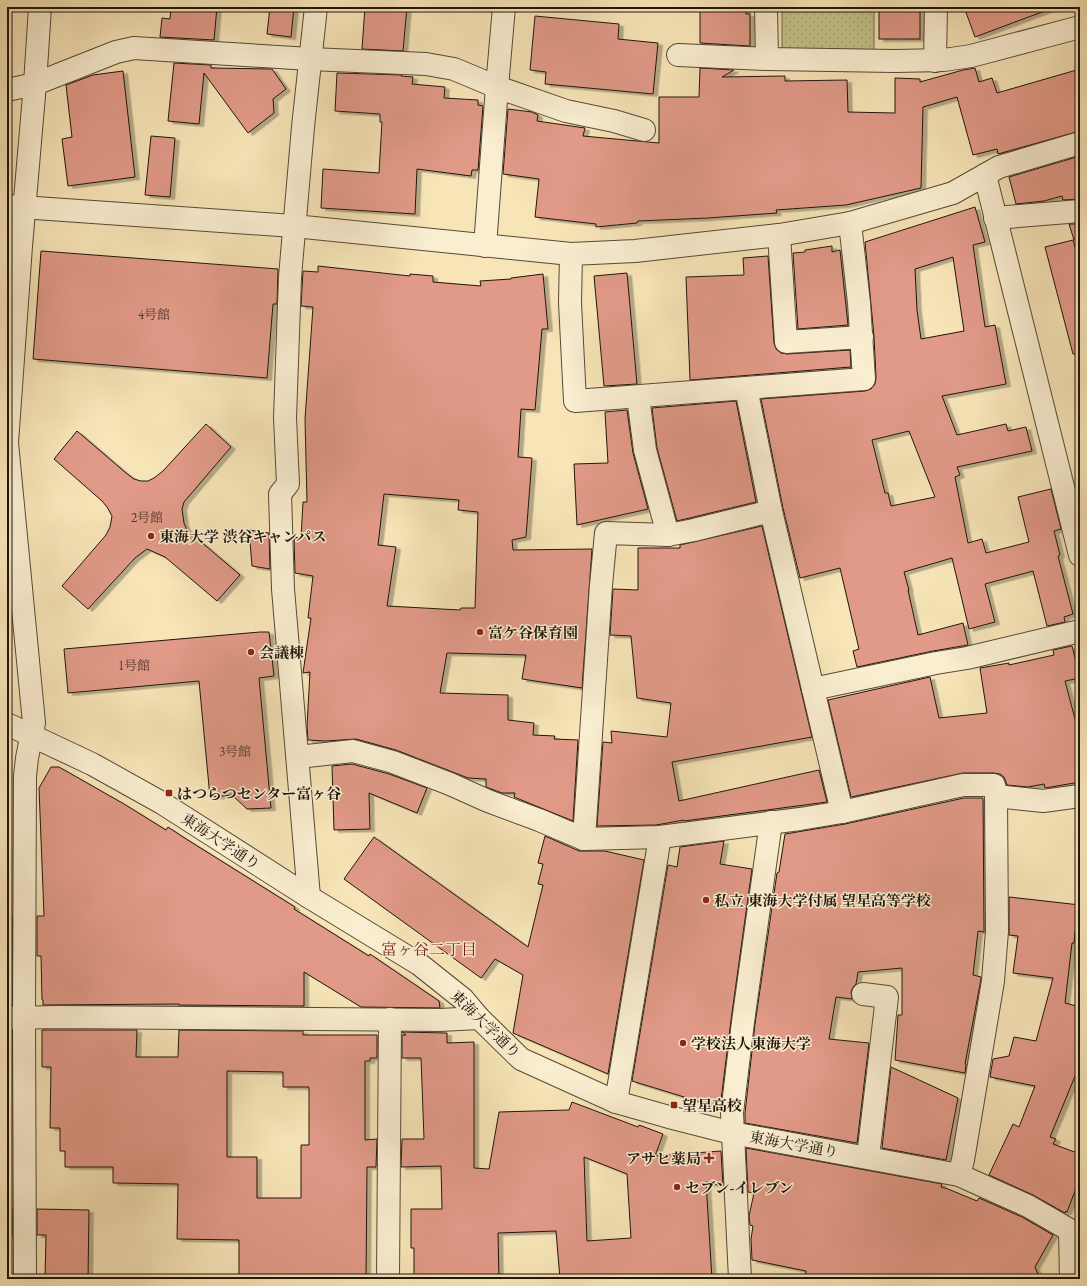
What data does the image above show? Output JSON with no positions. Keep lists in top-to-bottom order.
{
  "streets": {
    "street": ["東海大学通り"]
  },
  "districts": ["富ヶ谷二丁目"],
  "places": {
    "other": [
      "東海大学 渋谷キャンパス",
      "富ケ谷保育園",
      "会議棟",
      "私立 東海大学付属 望星高等学校",
      "学校法人東海大学",
      "セブン-イレブン"
    ],
    "transit": ["はつらつセンター富ヶ谷", "望星高校"],
    "health": ["アサヒ薬局"]
  },
  "house_numbers": [
    "4号館",
    "2号館",
    "1号館",
    "3号館"
  ]
}
